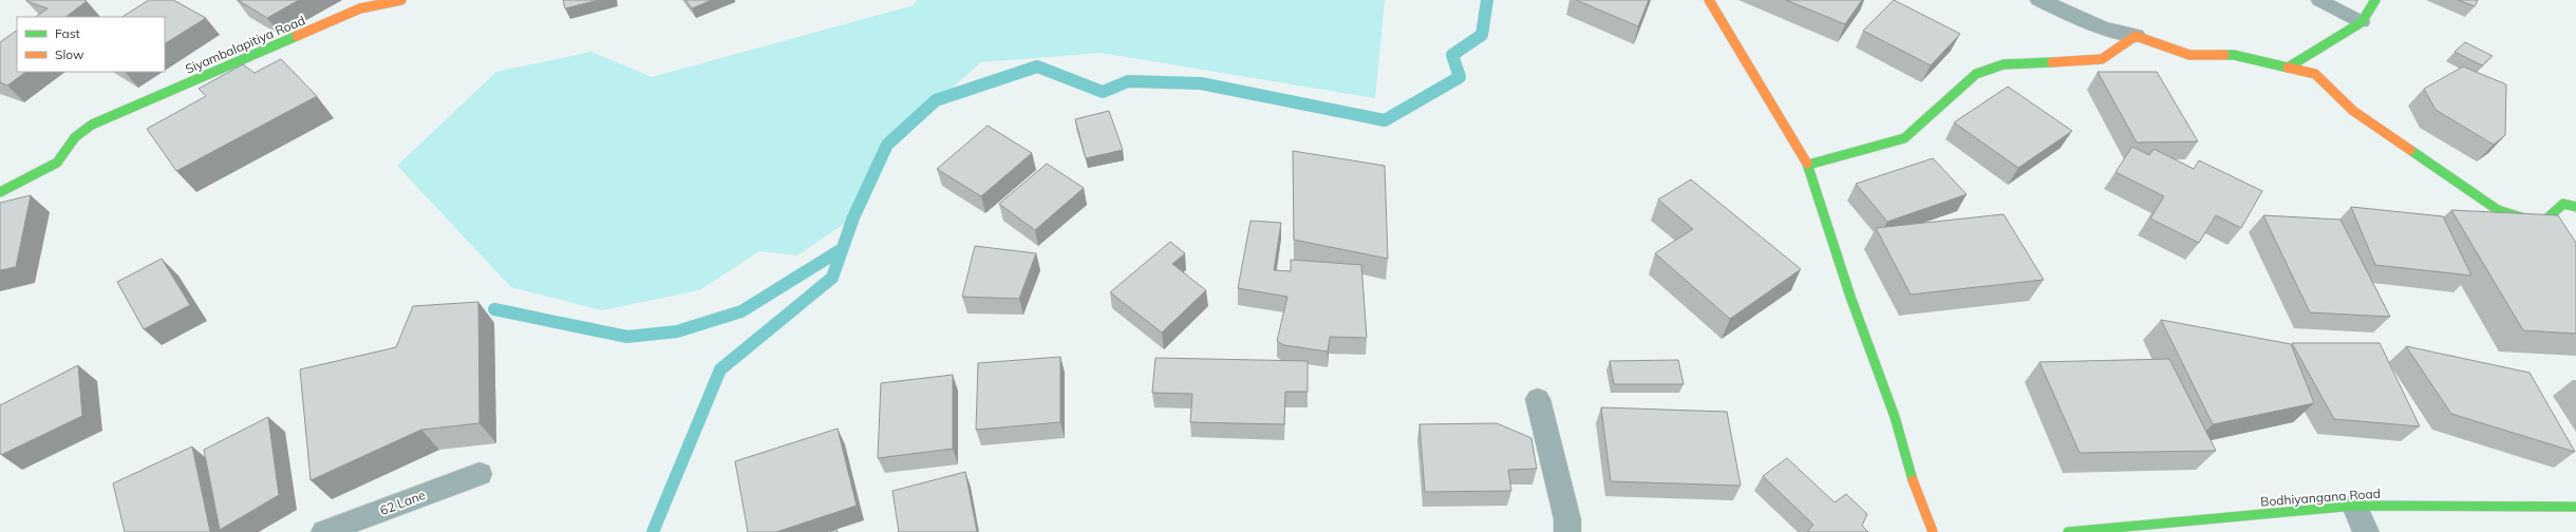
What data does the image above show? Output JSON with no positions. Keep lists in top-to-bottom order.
{
  "streets": {
    "street": ["Siyambalapitiya Road", "Bodhiyangana Road", "62 Lane"]
  },
  "legend": ["Fast", "Slow"]
}
